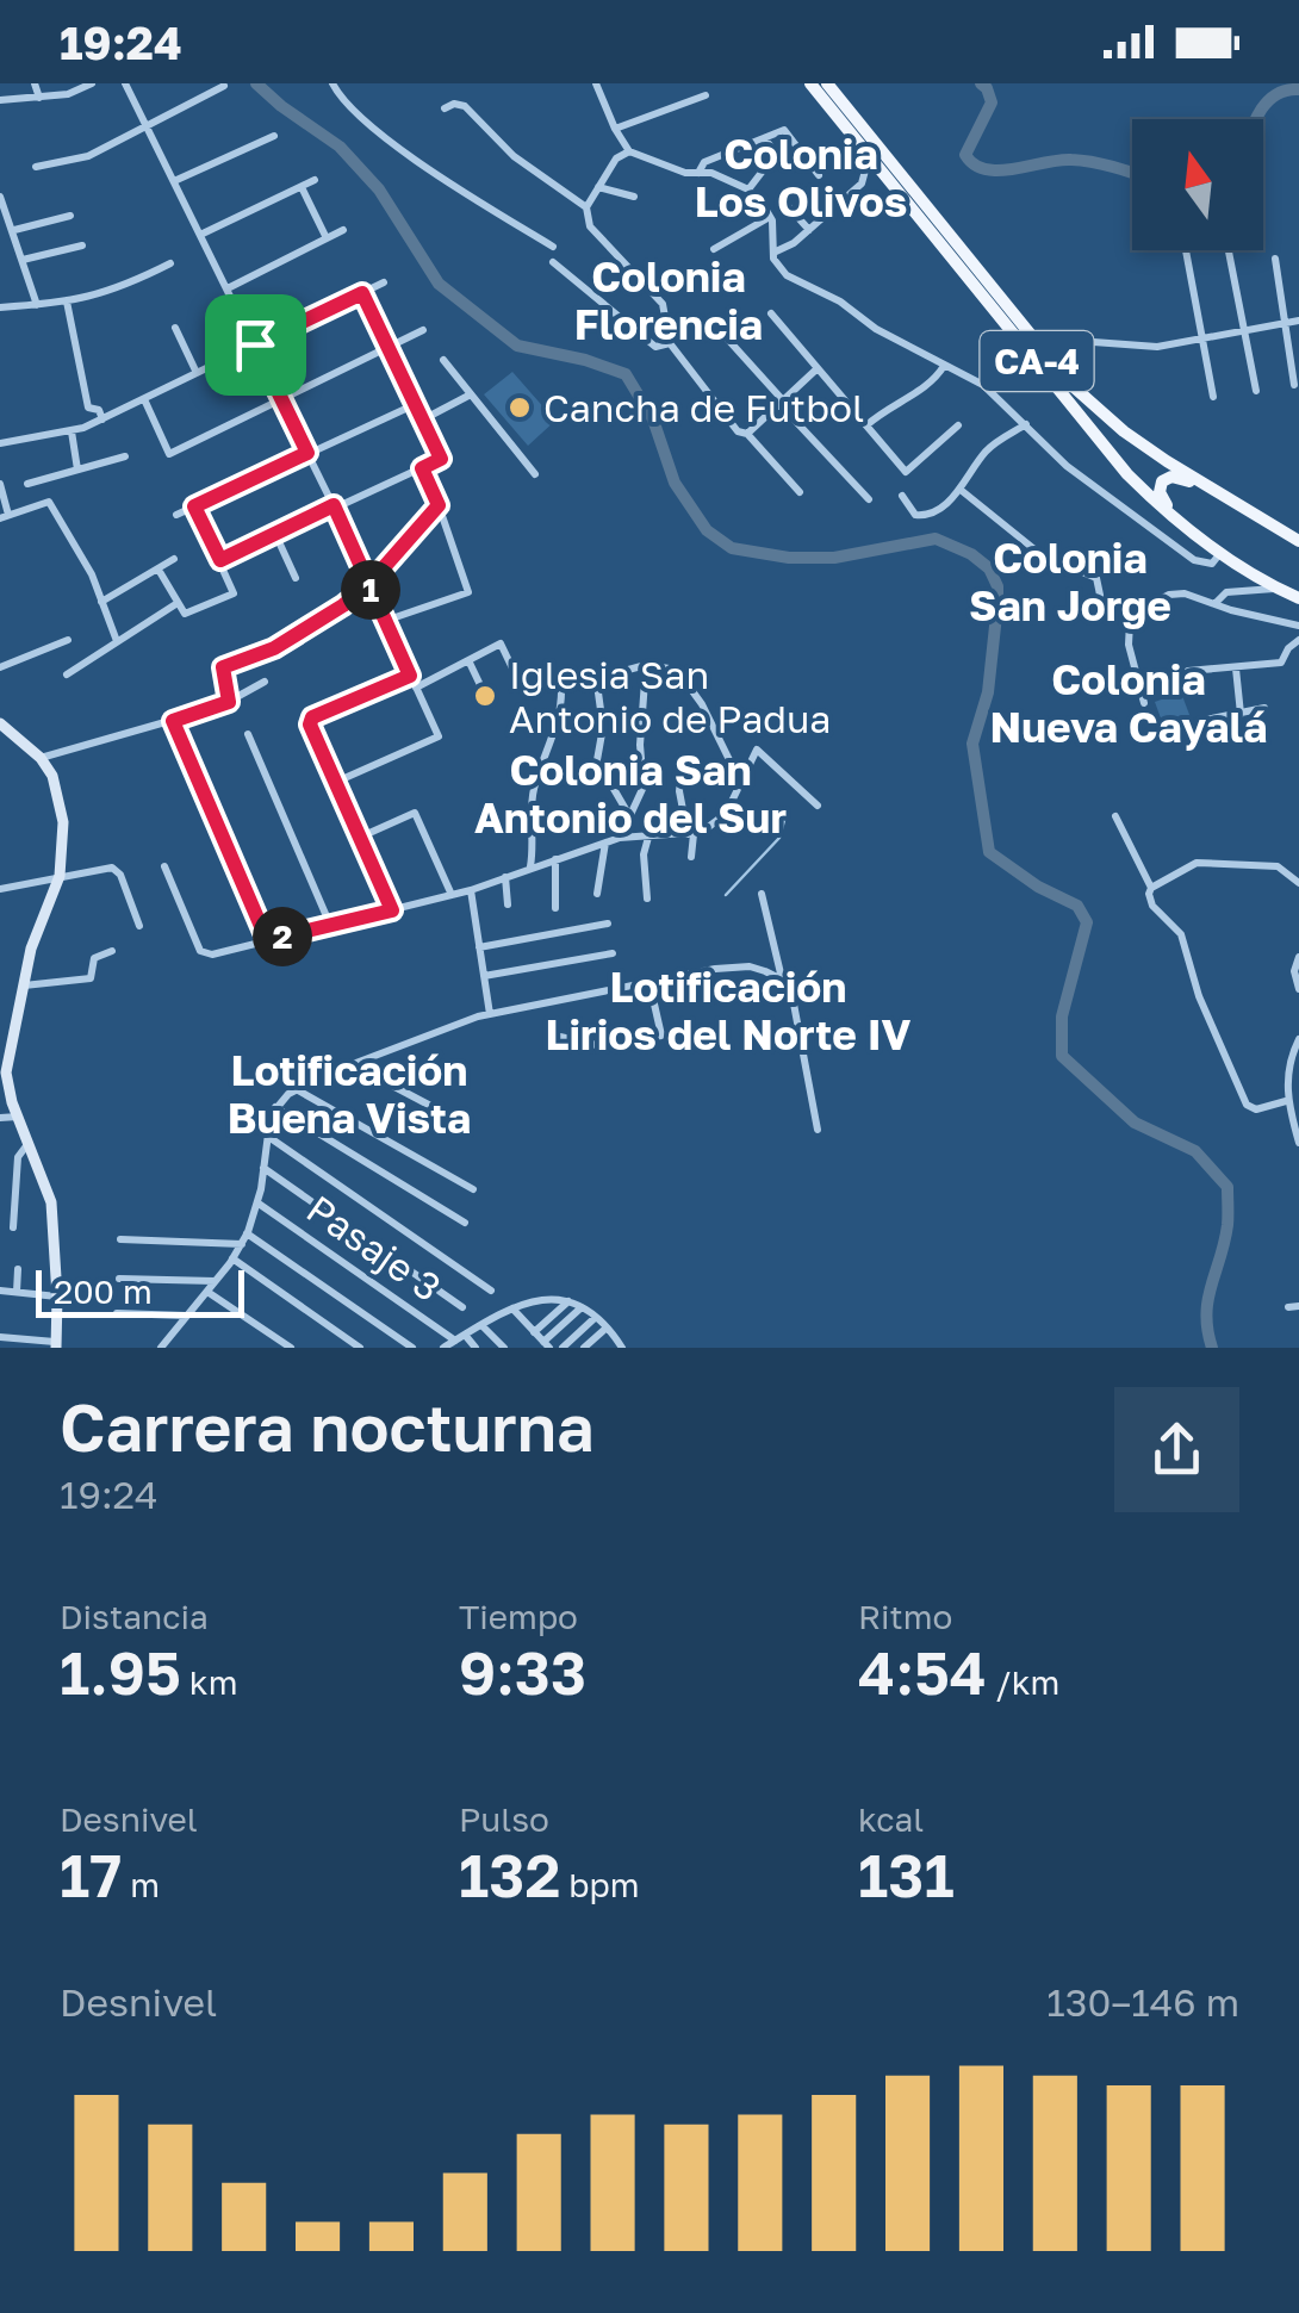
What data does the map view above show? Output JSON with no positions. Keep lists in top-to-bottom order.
{
  "streets": {
    "main road": ["CA-4"],
    "street": ["Pasaje 3"]
  },
  "districts": [
    "Colonia Los Olivos",
    "Colonia Florencia",
    "Colonia San Jorge",
    "Colonia Nueva Cayalá",
    "Colonia San Antonio del Sur",
    "Lotificación Lirios del Norte IV",
    "Lotificación Buena Vista"
  ],
  "places": ["Cancha de Futbol", "Iglesia San Antonio de Padua"],
  "scale_bar": "200 m",
  "north": "top",
  "page": {
    "status": "19:24",
    "pins": ["1", "2"],
    "scale": "200 m",
    "heading": ["Carrera nocturna", "19:24"],
    "stats": [
      ["Distancia", "1.95 km"],
      ["Tiempo", "9:33"],
      ["Ritmo", "4:54 /km"],
      ["Desnivel", "17 m"],
      ["Pulso", "132 bpm"],
      ["kcal", "131"]
    ],
    "chart": ["Desnivel", "130–146 m"]
  }
}
